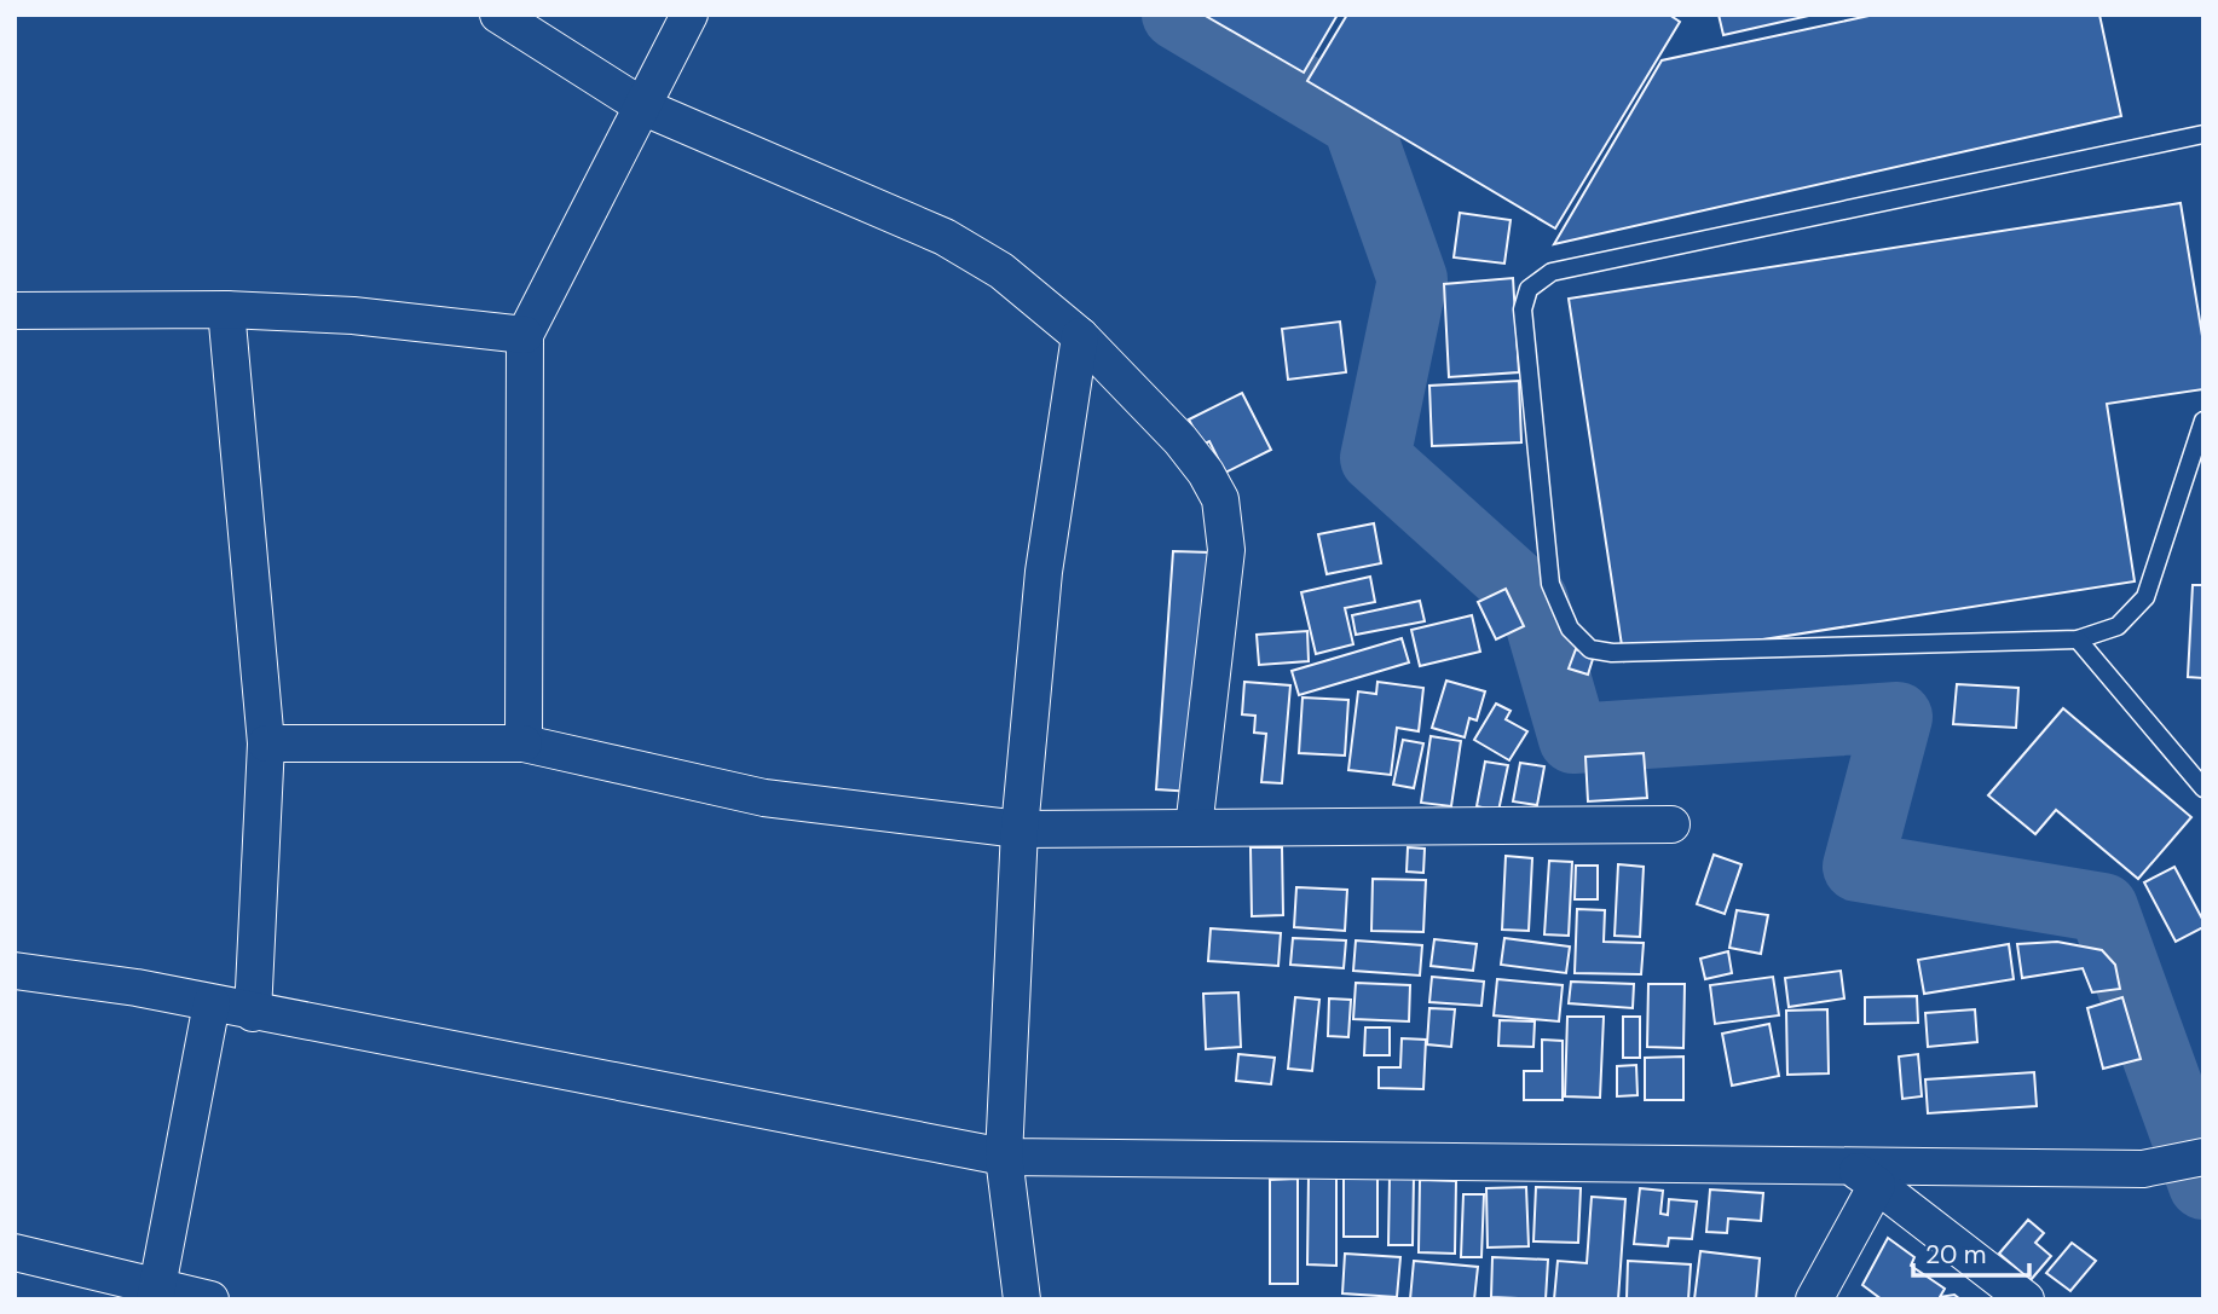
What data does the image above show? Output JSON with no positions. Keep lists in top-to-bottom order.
{
  "scale_bar": "20 m"
}
